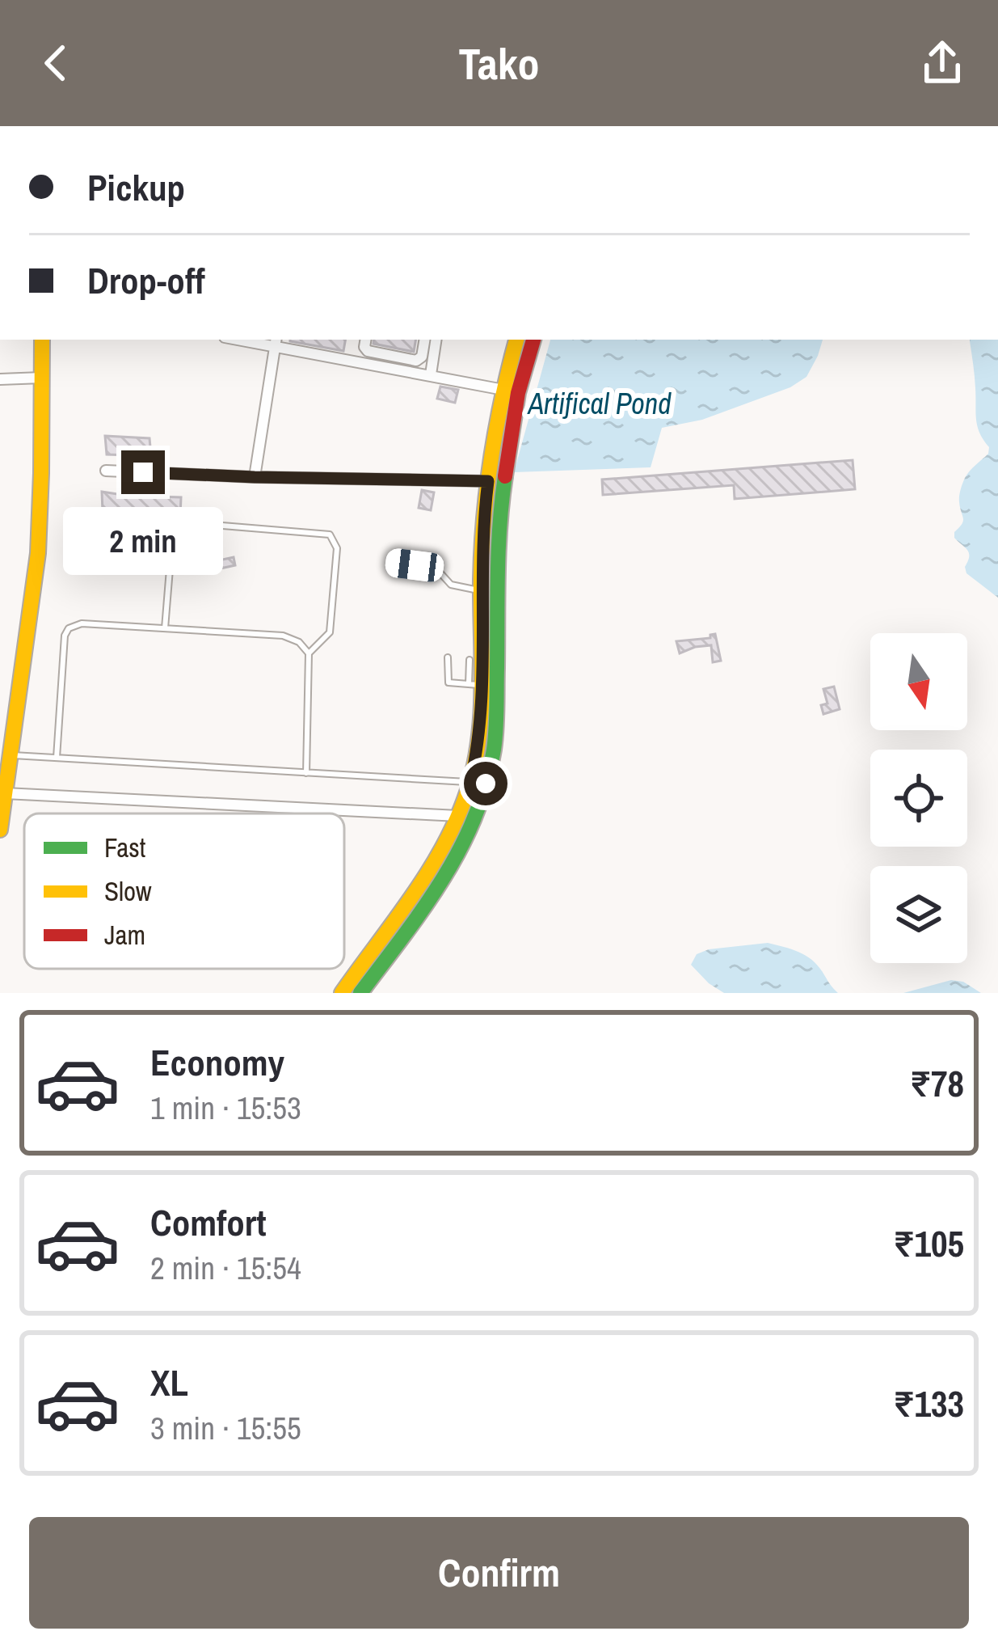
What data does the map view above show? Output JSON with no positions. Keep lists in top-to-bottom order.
{
  "water": ["Artifical Pond"],
  "legend": ["Fast", "Slow", "Jam"],
  "north": "bottom",
  "page": {
    "header": "Tako",
    "banner": ["Pickup", "Drop-off"],
    "bubble": "2 min",
    "list": [
      {
        "name": "Economy",
        "note": "1 min · 15:53",
        "value": "₹78"
      },
      {
        "name": "Comfort",
        "note": "2 min · 15:54",
        "value": "₹105"
      },
      {
        "name": "XL",
        "note": "3 min · 15:55",
        "value": "₹133"
      }
    ],
    "buttons": "Confirm"
  }
}
